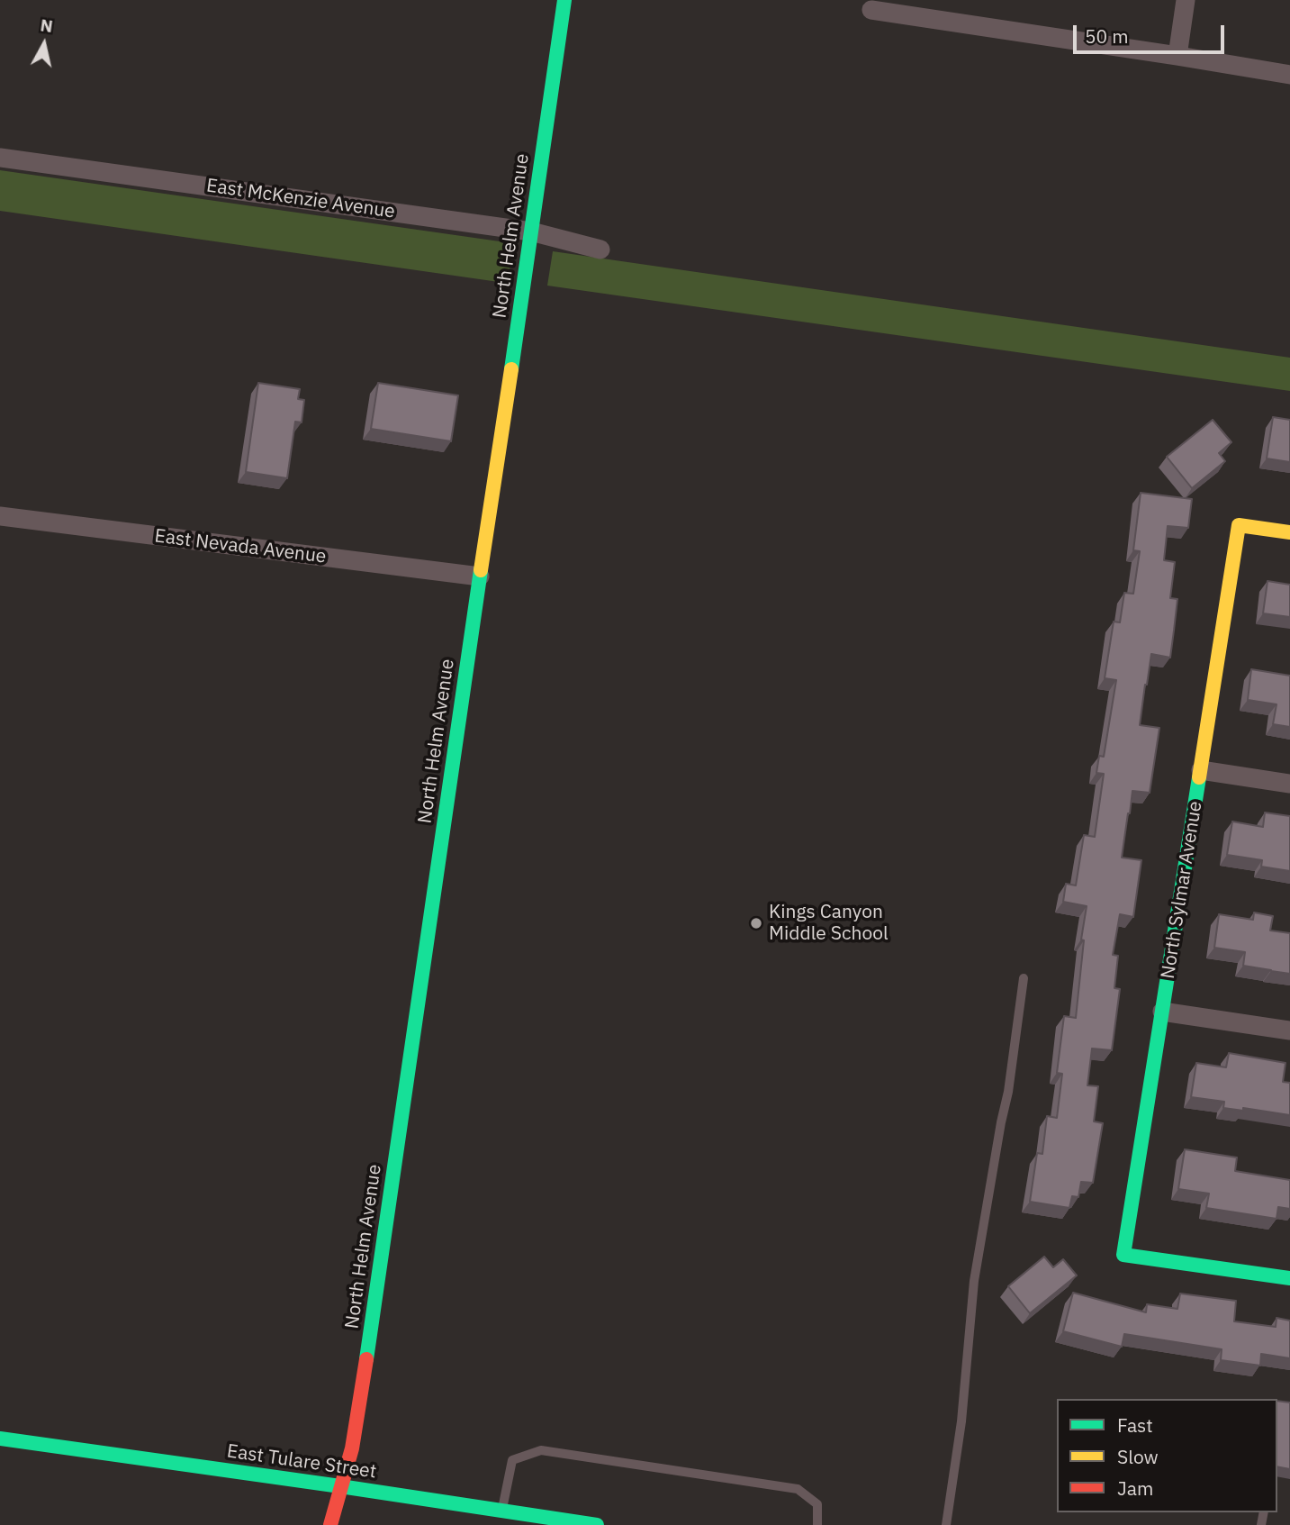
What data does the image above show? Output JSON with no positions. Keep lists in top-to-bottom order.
{
  "streets": {
    "street": [
      "East McKenzie Avenue",
      "North Helm Avenue",
      "East Nevada Avenue",
      "North Sylmar Avenue",
      "East Tulare Street"
    ]
  },
  "crossings": [
    ["East McKenzie Avenue", "North Helm Avenue"],
    ["North Helm Avenue", "East Nevada Avenue"],
    ["North Helm Avenue", "East Tulare Street"]
  ],
  "places": ["Kings Canyon Middle School"],
  "legend": ["Fast", "Slow", "Jam"],
  "scale_bar": "50 m",
  "north": "top"
}
